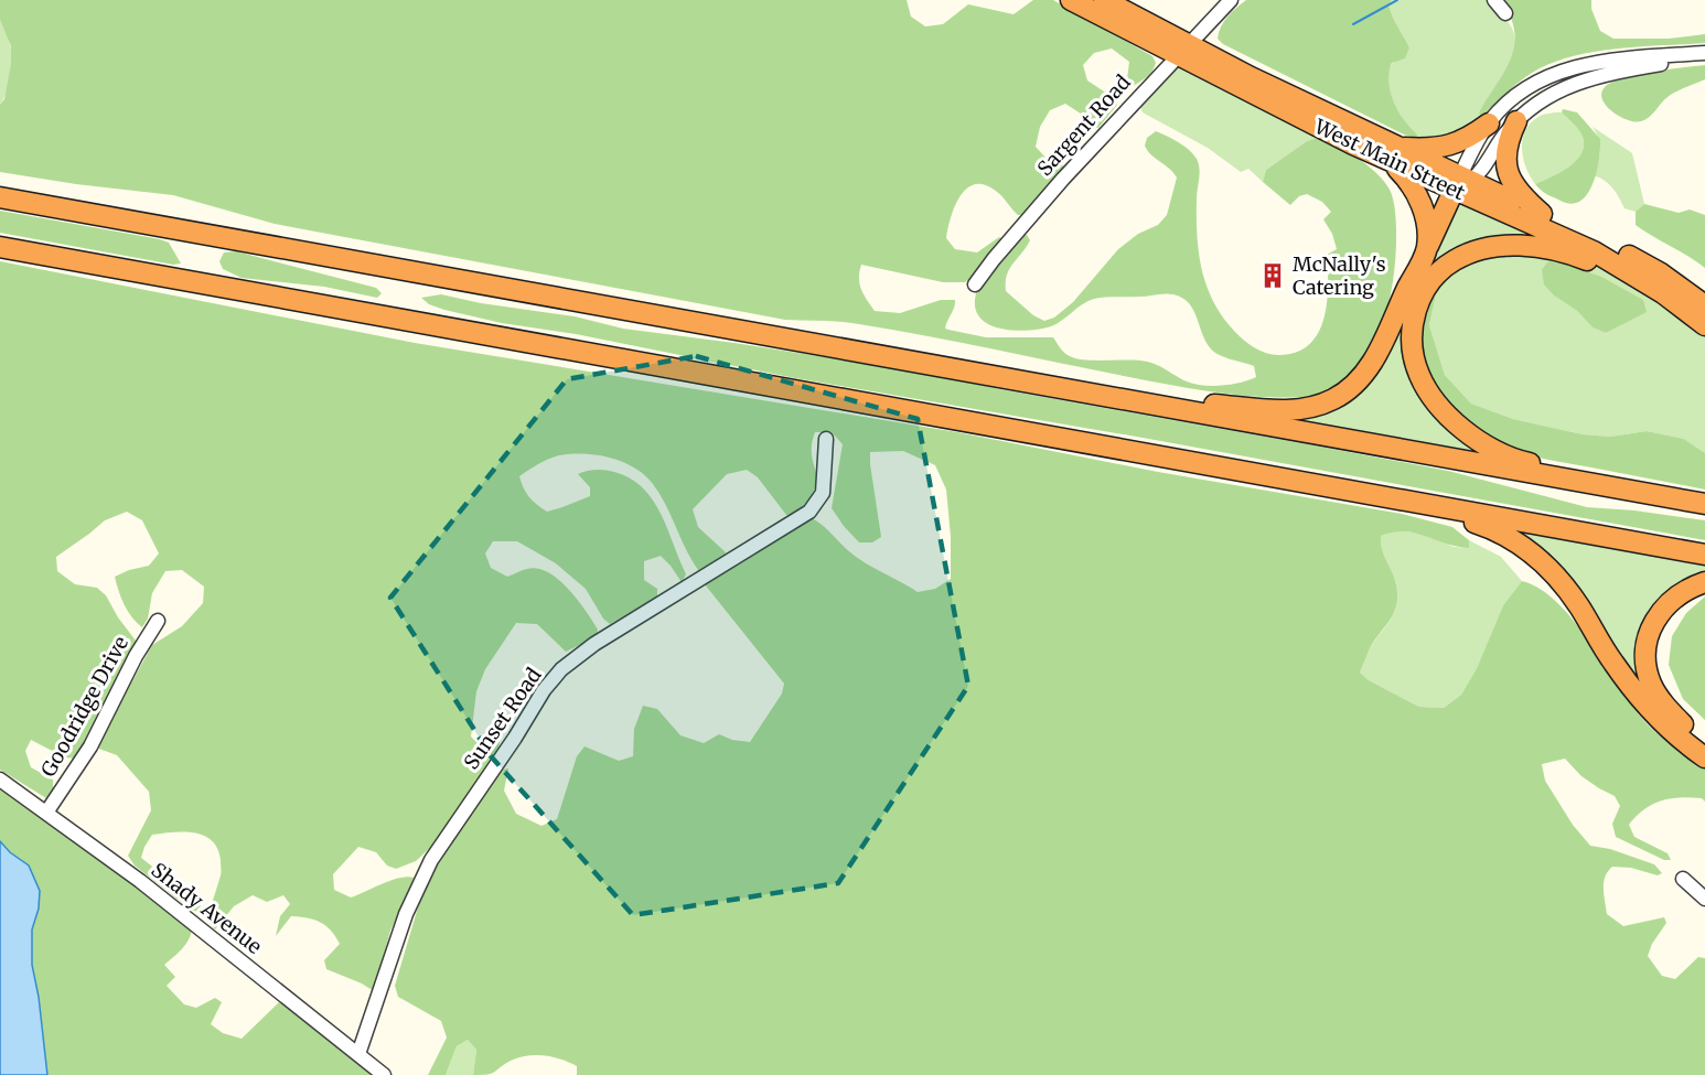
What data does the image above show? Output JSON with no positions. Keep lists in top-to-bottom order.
{
  "streets": {
    "highway": ["West Main Street"],
    "street": [
      "Sargent Road",
      "Goodridge Drive",
      "Sunset Road",
      "Shady Avenue"
    ]
  },
  "crossings": [
    ["Sargent Road", "West Main Street"],
    ["Goodridge Drive", "Shady Avenue"],
    ["Sunset Road", "Shady Avenue"]
  ],
  "places": {
    "building": ["McNally's Catering"]
  }
}
